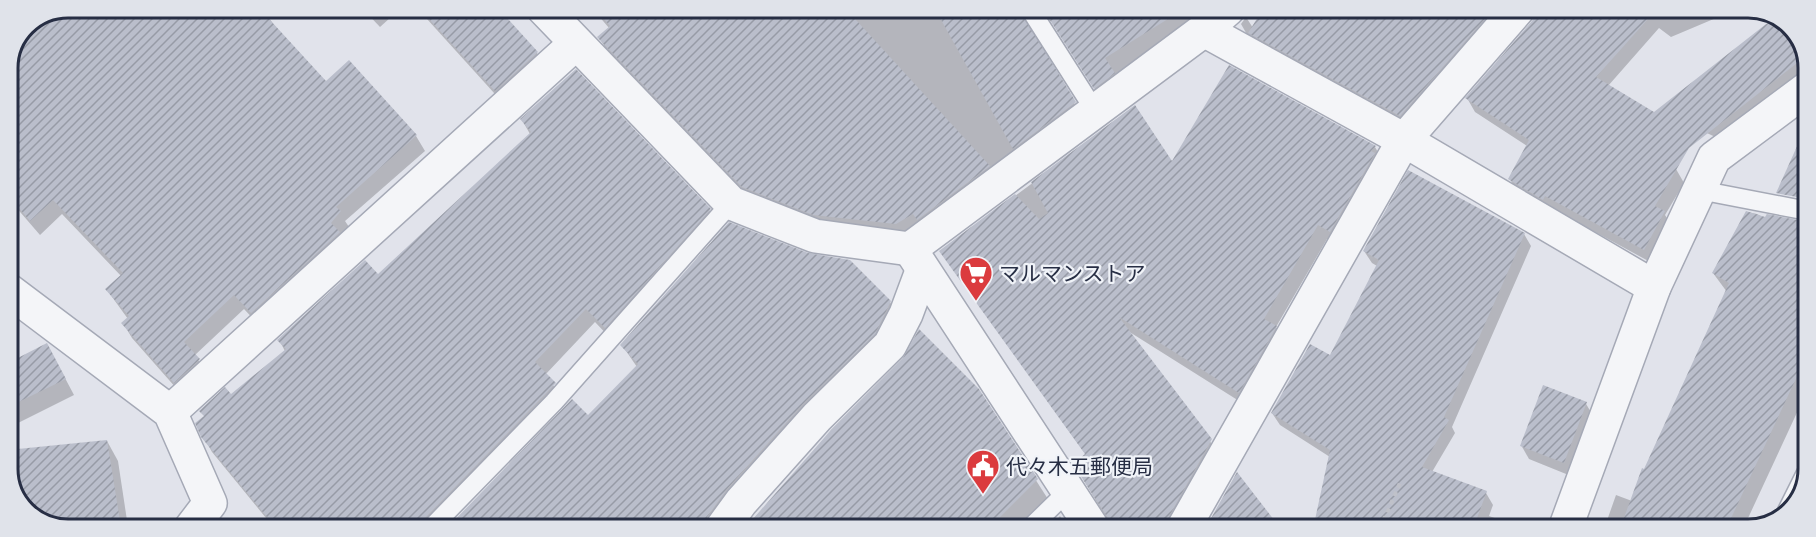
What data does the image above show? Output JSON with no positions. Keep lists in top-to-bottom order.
{
  "places": {
    "supermarket": ["マルマンストア"],
    "public building": ["代々木五郵便局"]
  }
}
